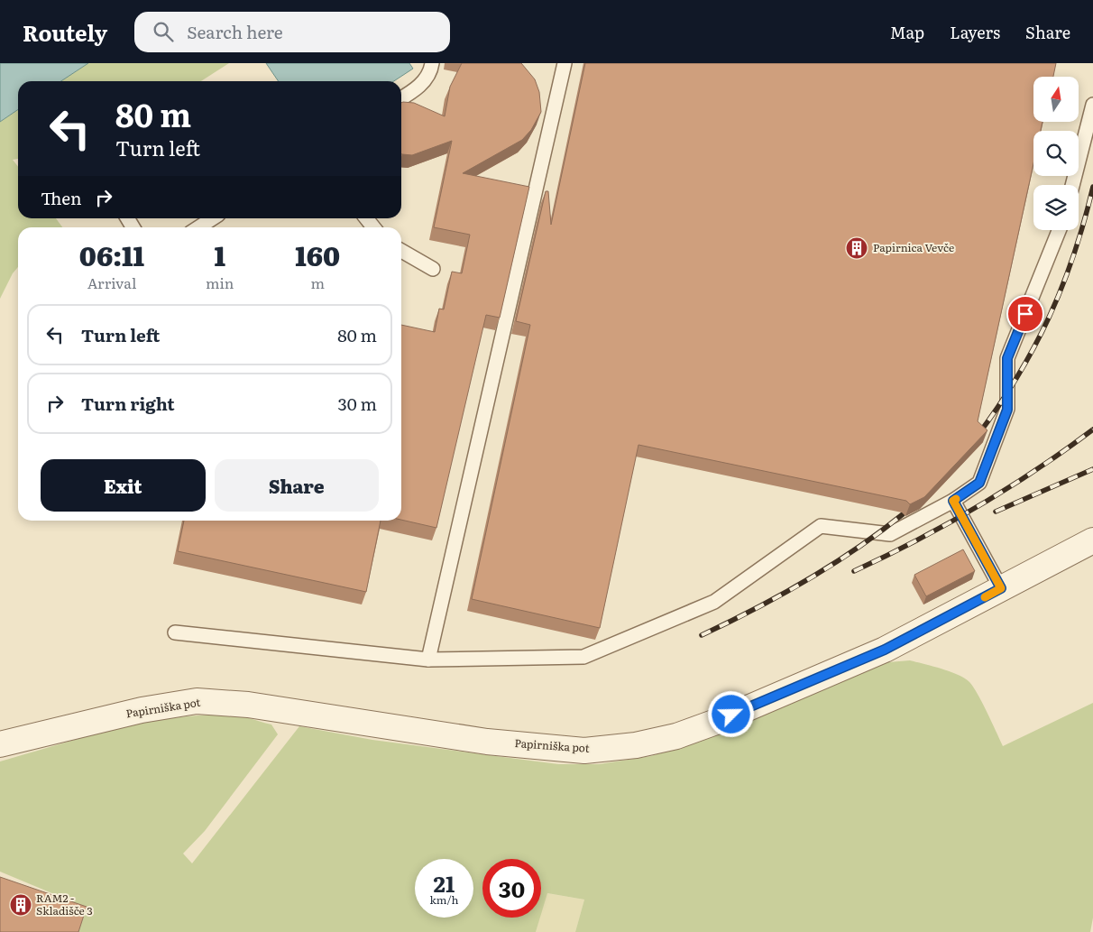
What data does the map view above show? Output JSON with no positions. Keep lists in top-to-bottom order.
{
  "streets": {
    "street": ["Papirniška pot"]
  },
  "places": {
    "building": ["Papirnica Vevče", "RAM2 - Skladišče 3"]
  },
  "north": "top",
  "page": {
    "header": "Routely",
    "search": "Search here",
    "nav": ["Map", "Layers", "Share"],
    "turn": ["80 m", "Turn left"],
    "then": "Then",
    "eta": [
      "06:11",
      "Arrival",
      "1",
      "min",
      "160",
      "m"
    ],
    "list": [
      {
        "name": "Turn left",
        "value": "80 m"
      },
      {
        "name": "Turn right",
        "value": "30 m"
      }
    ],
    "buttons": ["Exit", "Share"],
    "speed": "21 km/h",
    "limit": "30"
  }
}
